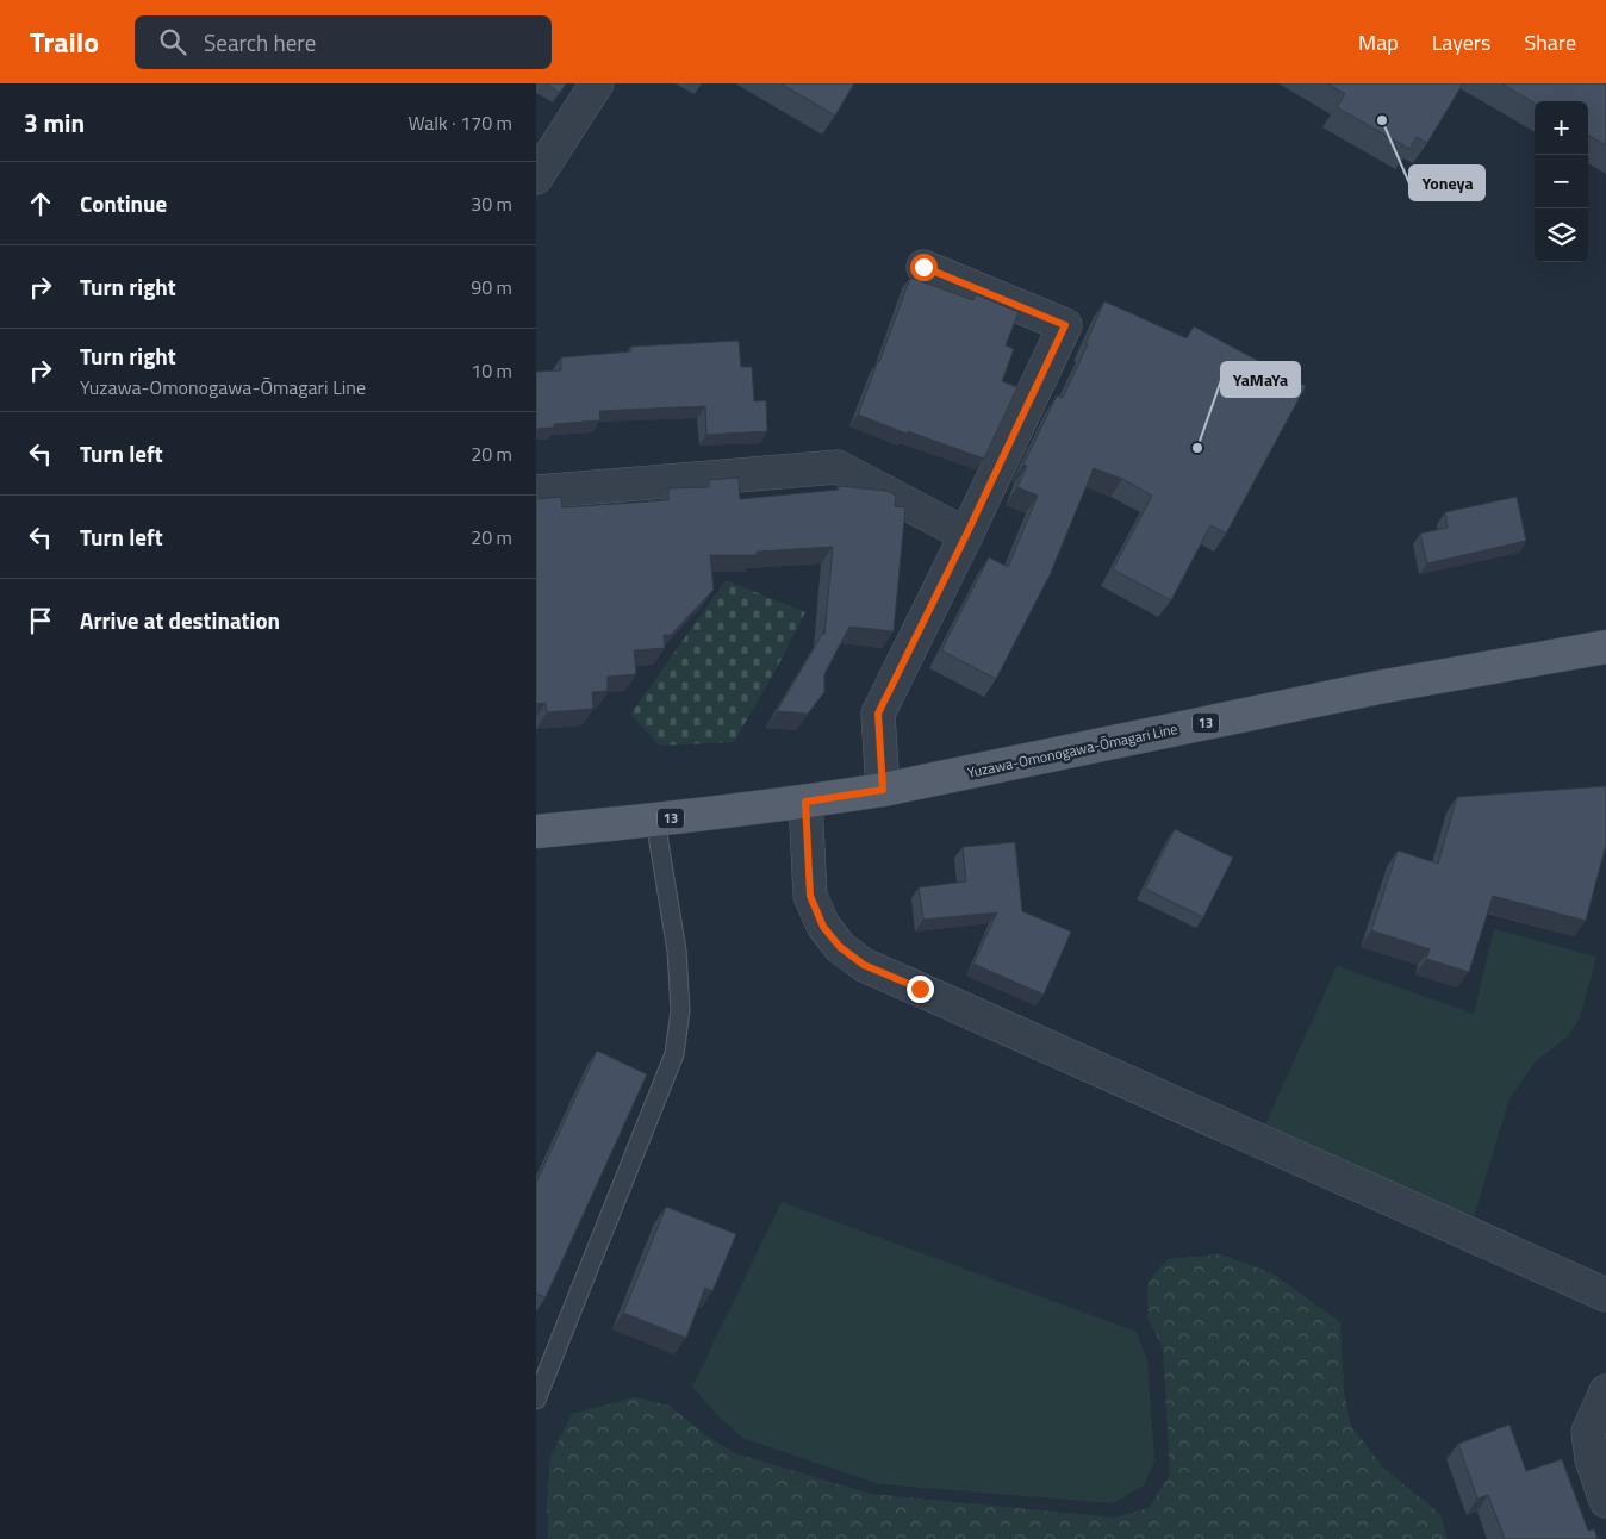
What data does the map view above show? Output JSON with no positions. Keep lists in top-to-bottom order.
{
  "streets": {
    "main road": ["13", "Yuzawa-Omonogawa-Ōmagari Line"]
  },
  "places": ["Yoneya", "YaMaYa"],
  "page": {
    "header": "Trailo",
    "search": "Search here",
    "nav": ["Map", "Layers", "Share"],
    "heading": ["3 min", "Walk · 170 m"],
    "map_buttons": ["+", "−"],
    "list": [
      ["Continue", "30 m"],
      ["Turn right", "90 m"],
      ["Turn right", "Yuzawa-Omonogawa-Ōmagari Line", "10 m"],
      ["Turn left", "20 m"],
      ["Turn left", "20 m"],
      "Arrive at destination"
    ]
  }
}
